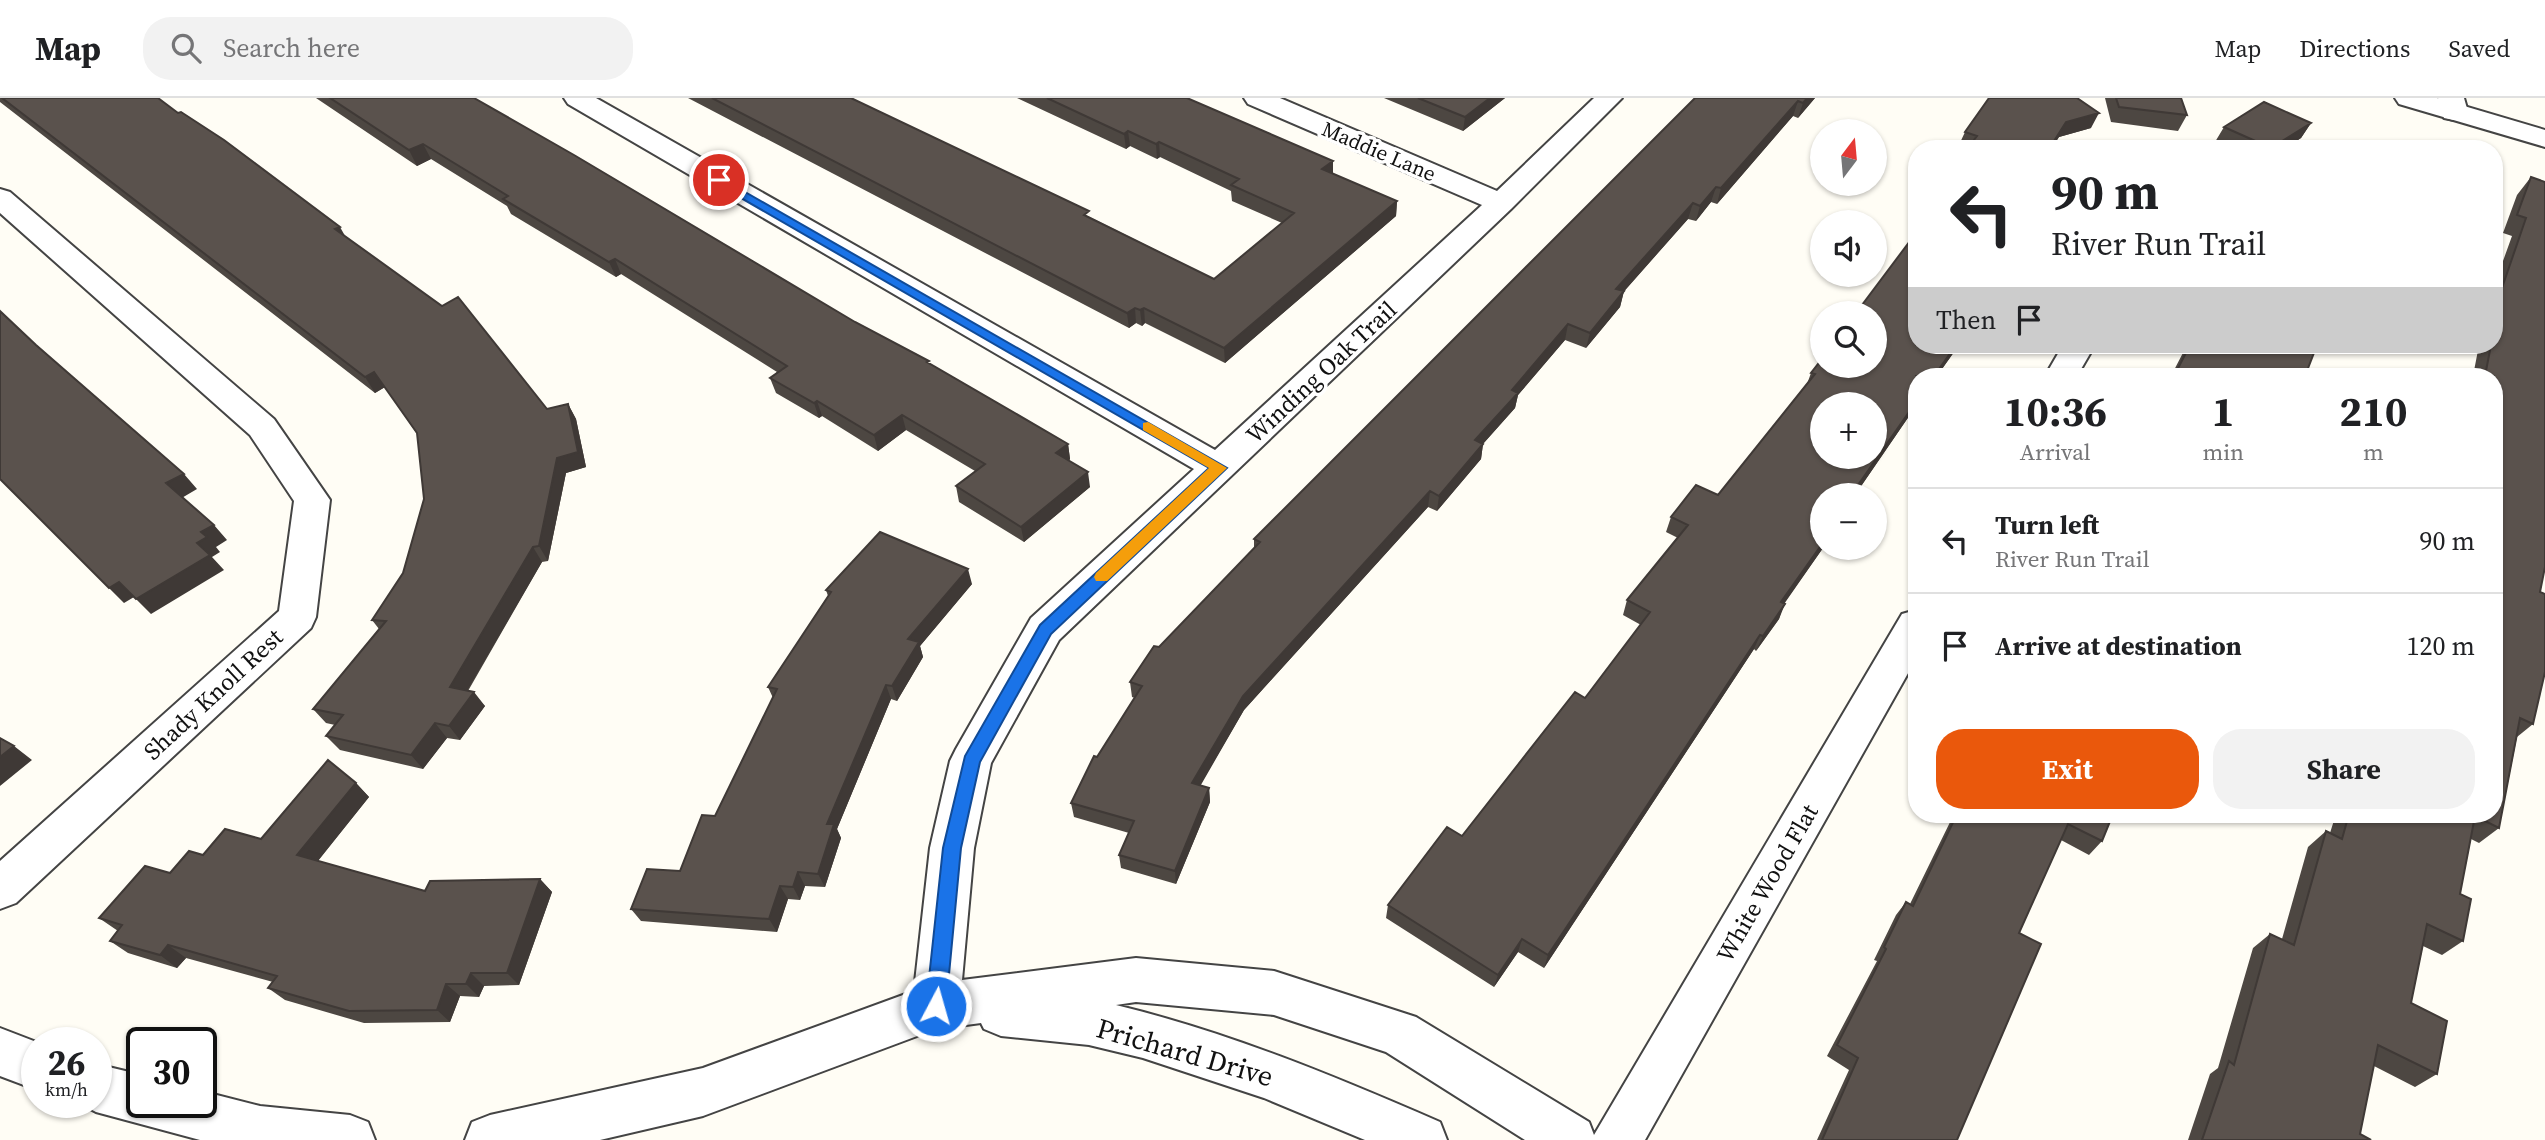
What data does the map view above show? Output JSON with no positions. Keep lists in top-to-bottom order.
{
  "streets": {
    "street": [
      "Maddie Lane",
      "Winding Oak Trail",
      "Shady Knoll Rest",
      "White Wood Flat",
      "Prichard Drive"
    ]
  },
  "crossings": [
    ["Maddie Lane", "Winding Oak Trail"],
    ["Winding Oak Trail", "Prichard Drive"]
  ],
  "north": "top",
  "page": {
    "header": "Map",
    "search": "Search here",
    "nav": ["Map", "Directions", "Saved"],
    "map_buttons": ["+", "−"],
    "turn": ["90 m", "River Run Trail"],
    "then": "Then",
    "eta": [
      "10:36",
      "Arrival",
      "1",
      "min",
      "210",
      "m"
    ],
    "list": [
      {
        "name": "Turn left",
        "note": "River Run Trail",
        "value": "90 m"
      },
      {
        "name": "Arrive at destination",
        "value": "120 m"
      }
    ],
    "buttons": ["Exit", "Share"],
    "speed": "26 km/h",
    "limit": "30"
  }
}
